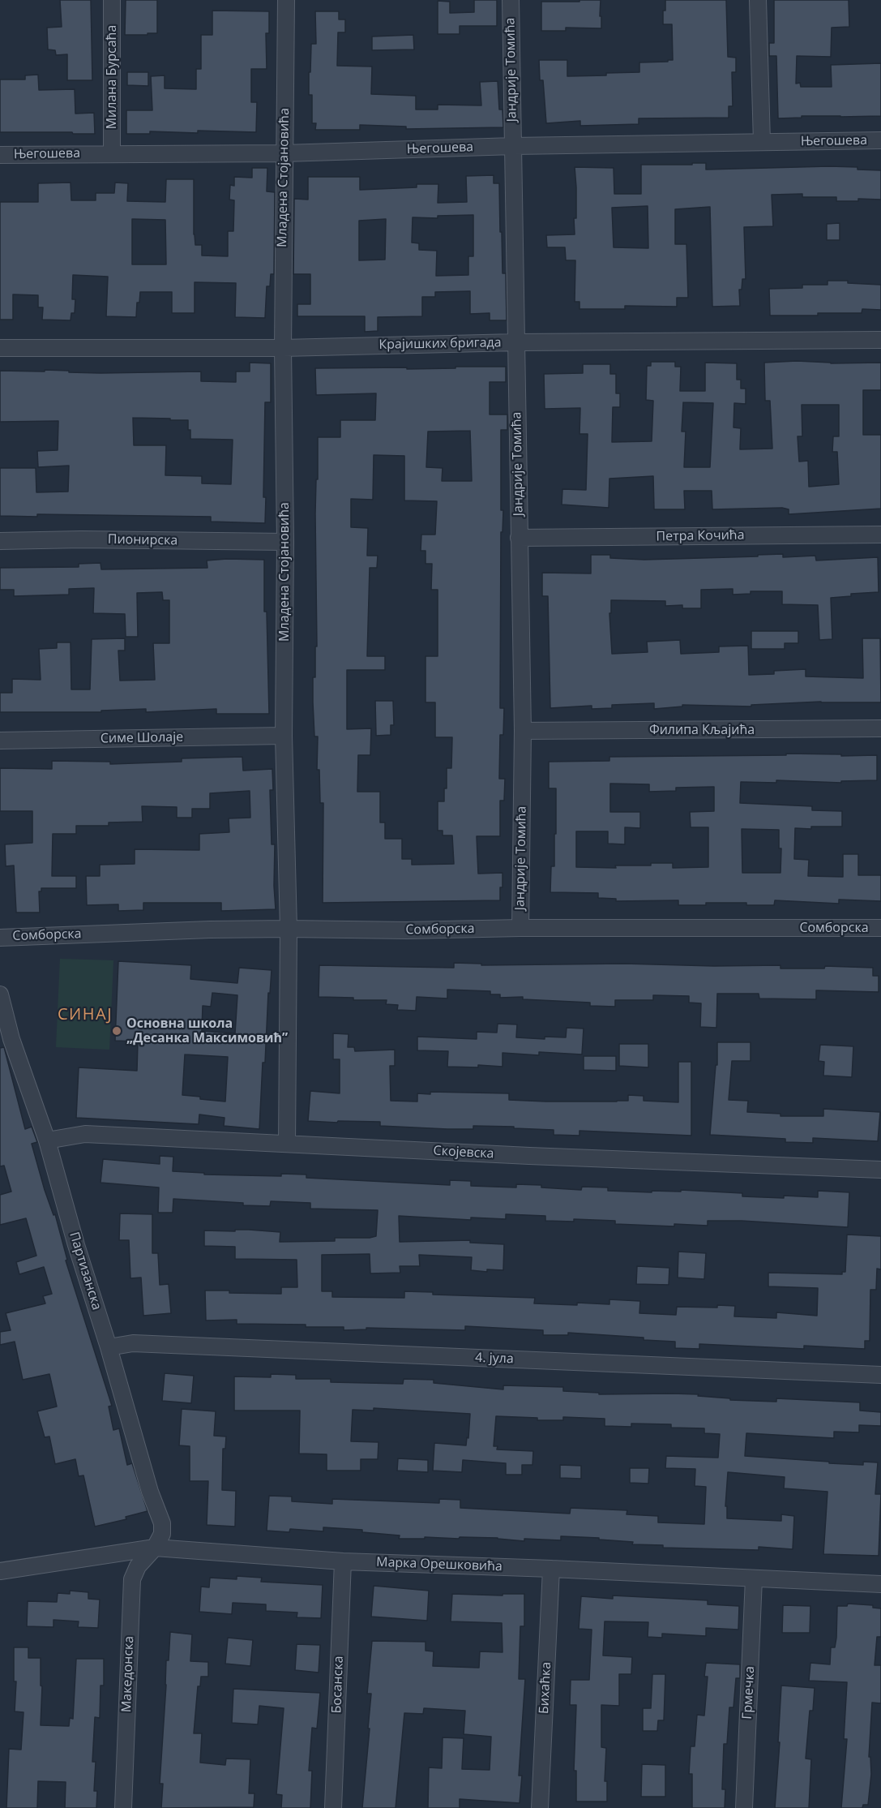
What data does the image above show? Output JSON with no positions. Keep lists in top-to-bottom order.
{
  "streets": {
    "street": [
      "Јандрије Томића",
      "Милана Бурсаћа",
      "Његошева",
      "Младена Стојановића",
      "Крајишких бригада",
      "Петра Кочића",
      "Пионирска",
      "Филипа Кљајића",
      "Симе Шолаје",
      "Сомборска",
      "Скојевска",
      "Партизанска",
      "4. јула",
      "Марка Орешковића",
      "Македонска",
      "Босанска",
      "Бихаћка",
      "Грмечка"
    ]
  },
  "crossings": [
    ["Јандрије Томића", "Његошева"],
    ["Јандрије Томића", "Крајишких бригада"],
    ["Јандрије Томића", "Петра Кочића"],
    ["Јандрије Томића", "Филипа Кљајића"],
    ["Јандрије Томића", "Сомборска"],
    ["Милана Бурсаћа", "Његошева"],
    ["Његошева", "Младена Стојановића"],
    ["Младена Стојановића", "Крајишких бригада"],
    ["Младена Стојановића", "Пионирска"],
    ["Младена Стојановића", "Симе Шолаје"],
    ["Младена Стојановића", "Сомборска"],
    ["Младена Стојановића", "Скојевска"],
    ["Скојевска", "Партизанска"],
    ["Партизанска", "4. јула"],
    ["Партизанска", "Марка Орешковића"],
    ["Партизанска", "Македонска"],
    ["Марка Орешковића", "Македонска"],
    ["Марка Орешковића", "Босанска"],
    ["Марка Орешковића", "Бихаћка"],
    ["Марка Орешковића", "Грмечка"]
  ],
  "districts": ["СИНАЈ"],
  "places": ["Основна школа „Десанка Максимовић”"]
}
